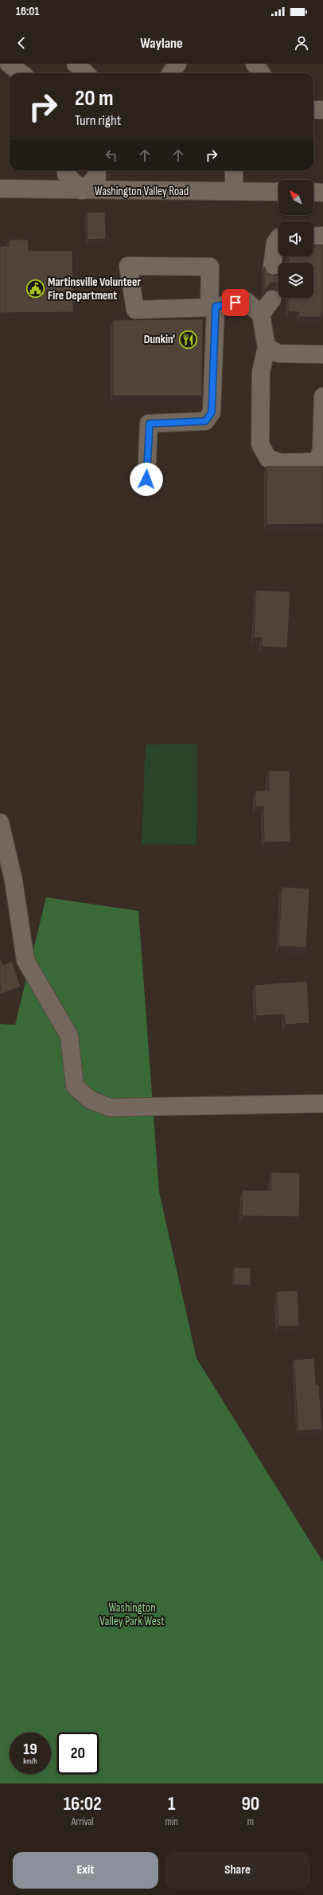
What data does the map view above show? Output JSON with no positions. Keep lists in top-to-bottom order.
{
  "streets": {
    "street": ["Washington Valley Road"]
  },
  "parks": ["Washington Valley Park West"],
  "places": {
    "public building": ["Martinsville Volunteer Fire Department"],
    "restaurant": ["Dunkin'"]
  },
  "north": "top left",
  "page": {
    "status": "16:01",
    "header": "Waylane",
    "turn": ["20 m", "Turn right"],
    "speed": "19 km/h",
    "limit": "20",
    "eta": [
      "16:02",
      "Arrival",
      "1",
      "min",
      "90",
      "m"
    ],
    "buttons": ["Exit", "Share"]
  }
}
